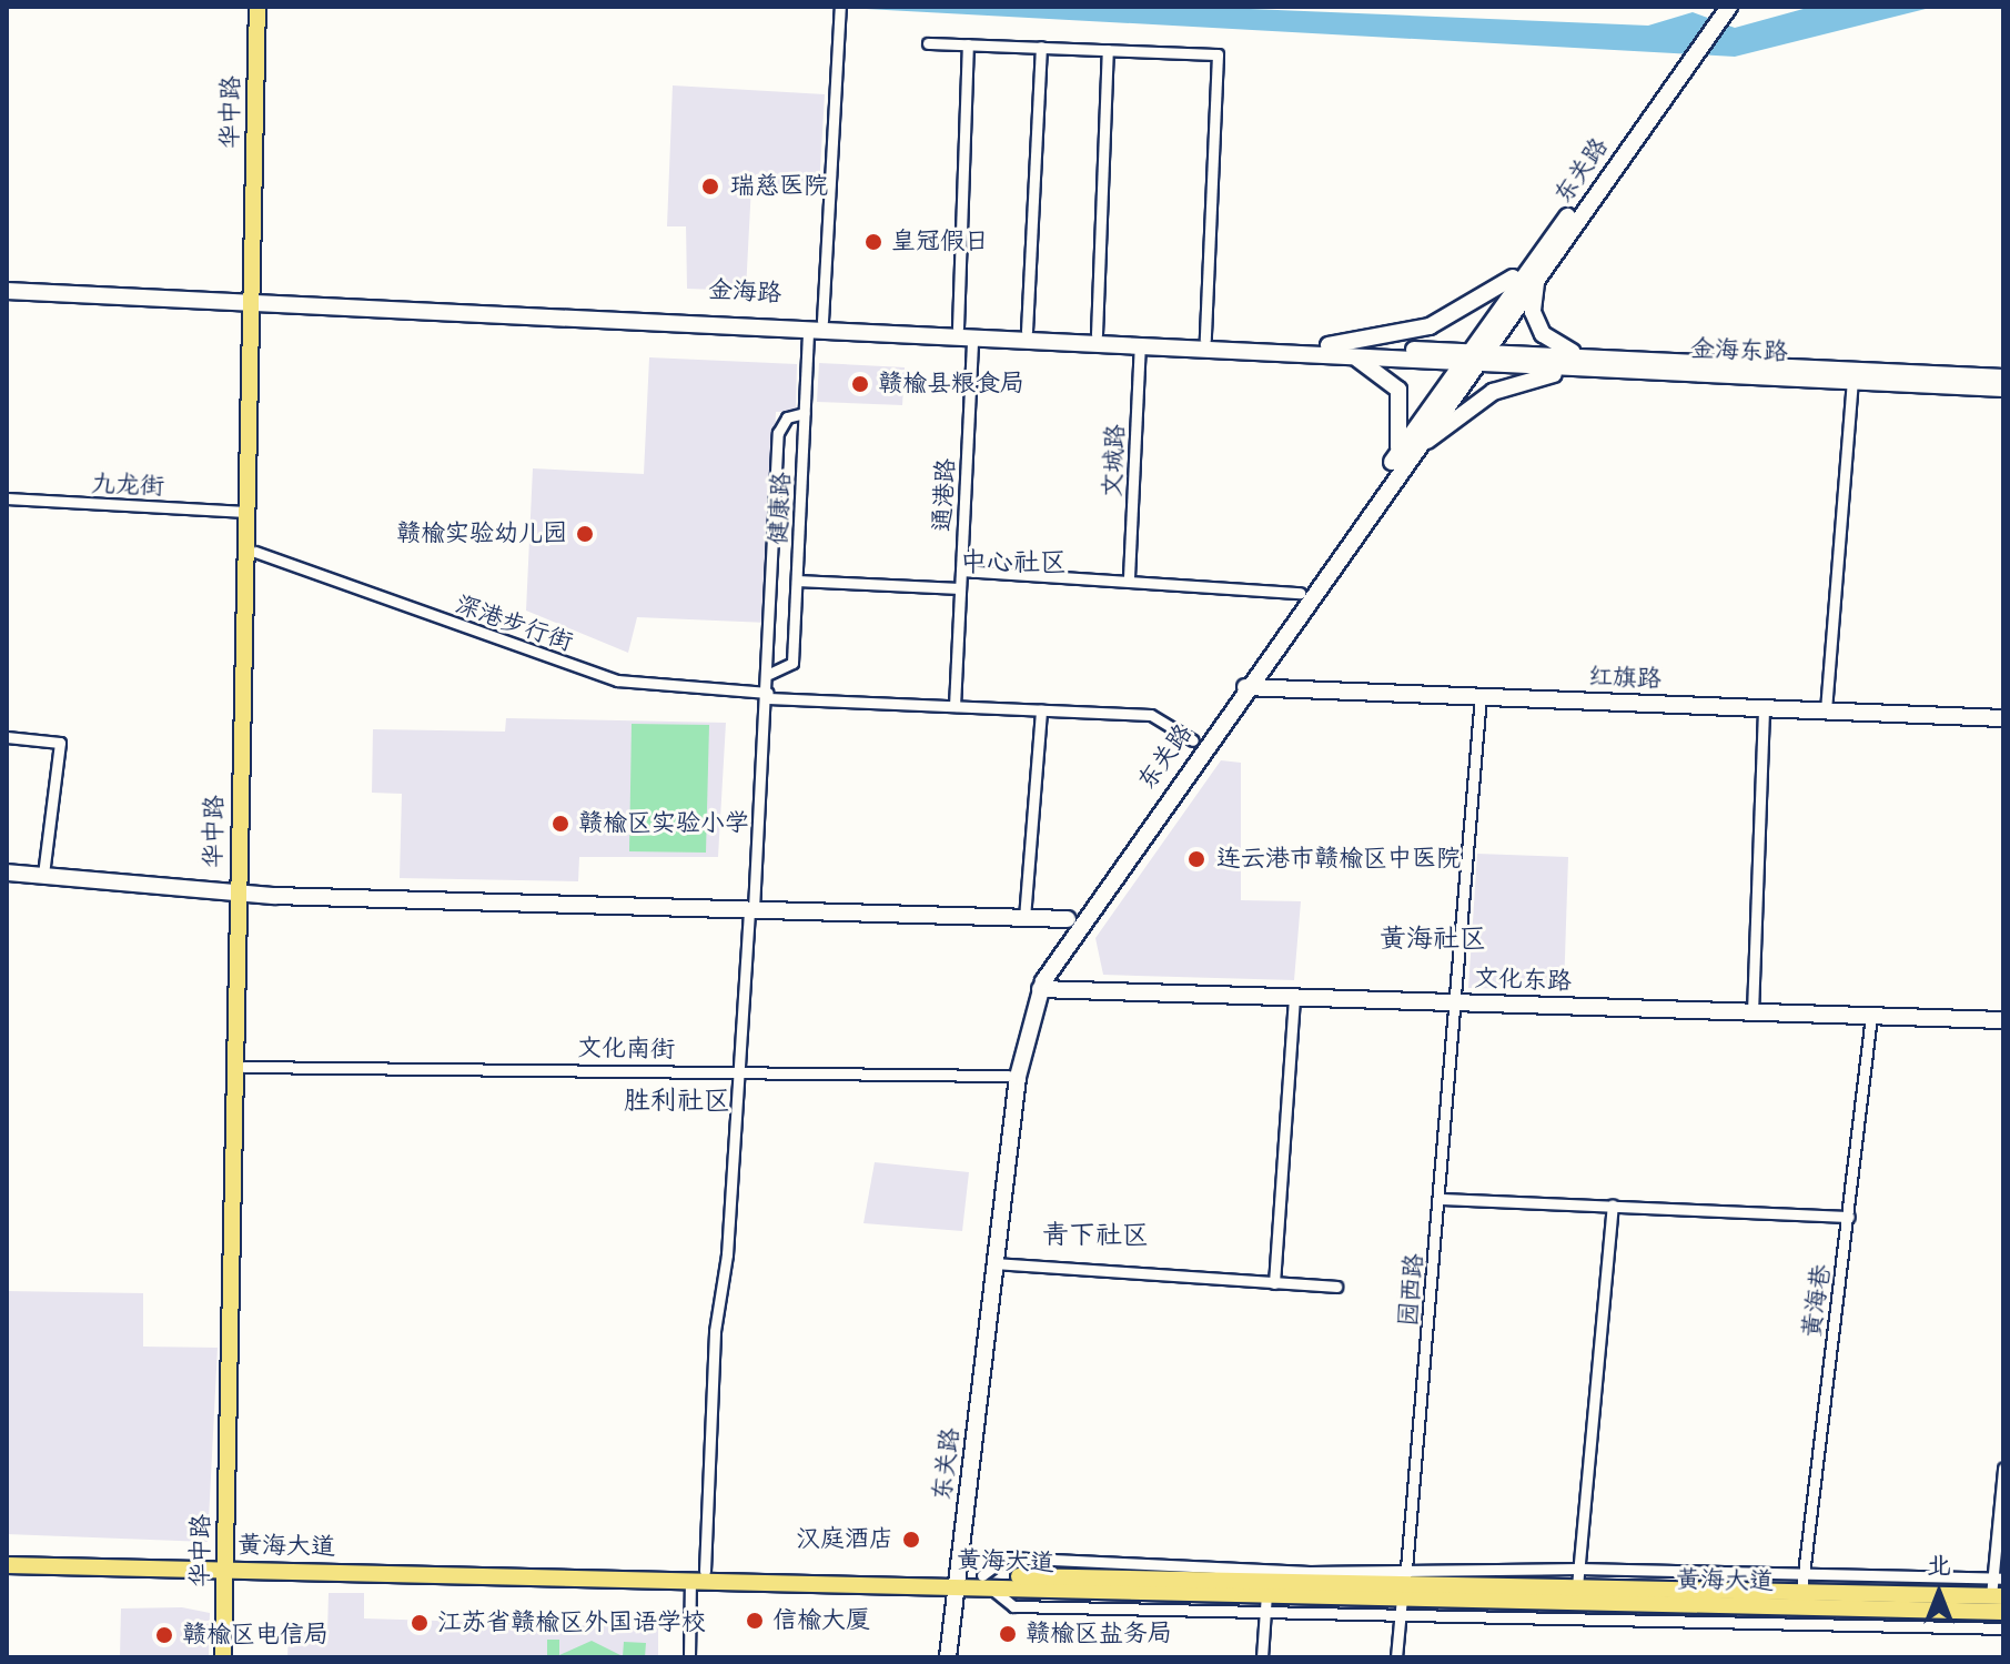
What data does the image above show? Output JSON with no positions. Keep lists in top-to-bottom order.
{
  "streets": {
    "main road": [
      "华中路",
      "东关路",
      "金海路",
      "金海东路",
      "红旗路",
      "文化东路",
      "黄海大道"
    ],
    "street": [
      "文城路",
      "九龙街",
      "通港路",
      "健康路",
      "深港步行街",
      "文化南街",
      "园西路",
      "黄海巷"
    ]
  },
  "crossings": [
    ["华中路", "金海路"],
    ["华中路", "九龙街"],
    ["华中路", "深港步行街"],
    ["华中路", "文化南街"],
    ["华中路", "黄海大道"],
    ["东关路", "金海路"],
    ["东关路", "金海东路"],
    ["东关路", "深港步行街"],
    ["东关路", "红旗路"],
    ["东关路", "文化东路"],
    ["东关路", "文化南街"],
    ["东关路", "黄海大道"],
    ["金海路", "金海东路"],
    ["金海路", "文城路"],
    ["金海路", "通港路"],
    ["金海路", "健康路"],
    ["通港路", "深港步行街"],
    ["红旗路", "园西路"],
    ["文化东路", "园西路"],
    ["文化东路", "黄海巷"],
    ["园西路", "黄海大道"],
    ["黄海巷", "黄海大道"]
  ],
  "districts": [
    "中心社区",
    "黄海社区",
    "胜利社区",
    "青下社区"
  ],
  "places": [
    "瑞慈医院",
    "皇冠假日",
    "赣榆县粮食局",
    "赣榆实验幼儿园",
    "赣榆区实验小学",
    "连云港市赣榆区中医院",
    "汉庭酒店",
    "信榆大厦",
    "江苏省赣榆区外国语学校",
    "赣榆区盐务局",
    "赣榆区电信局"
  ],
  "north": "top"
}
